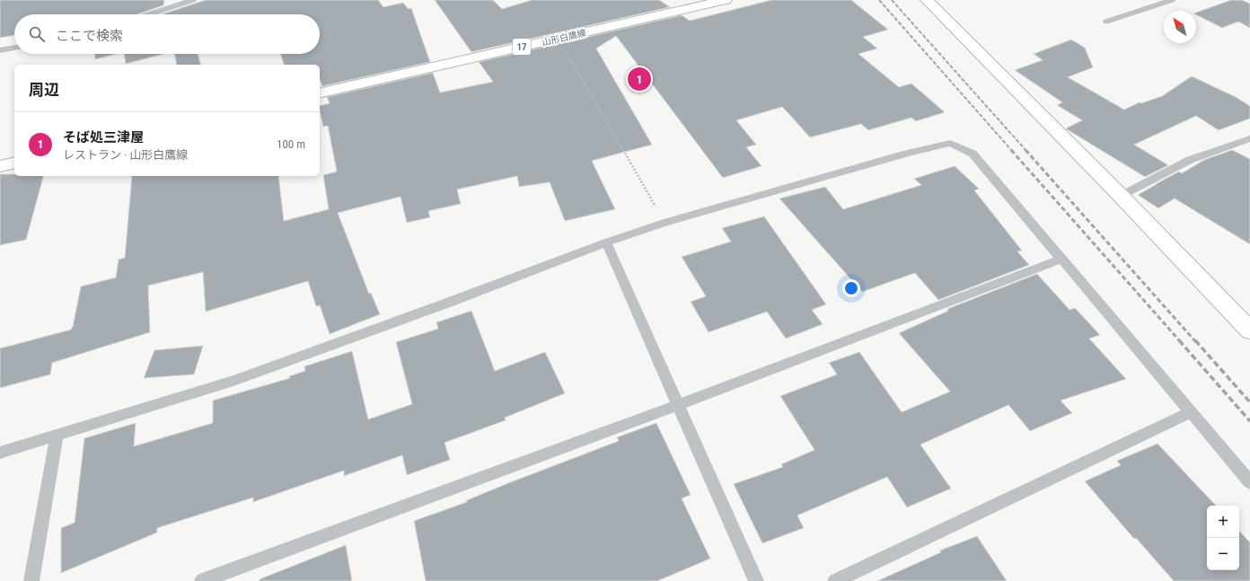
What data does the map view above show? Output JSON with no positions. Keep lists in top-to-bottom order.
{
  "streets": {
    "street": ["山形白鷹線", "17"]
  },
  "north": "top left",
  "page": {
    "search": "ここで検索",
    "heading": "周辺",
    "pins": "1",
    "list": [
      {
        "mark": "1",
        "name": "そば処三津屋",
        "note": "レストラン · 山形白鷹線",
        "value": "100 m"
      }
    ],
    "map_buttons": ["+", "−"]
  }
}
